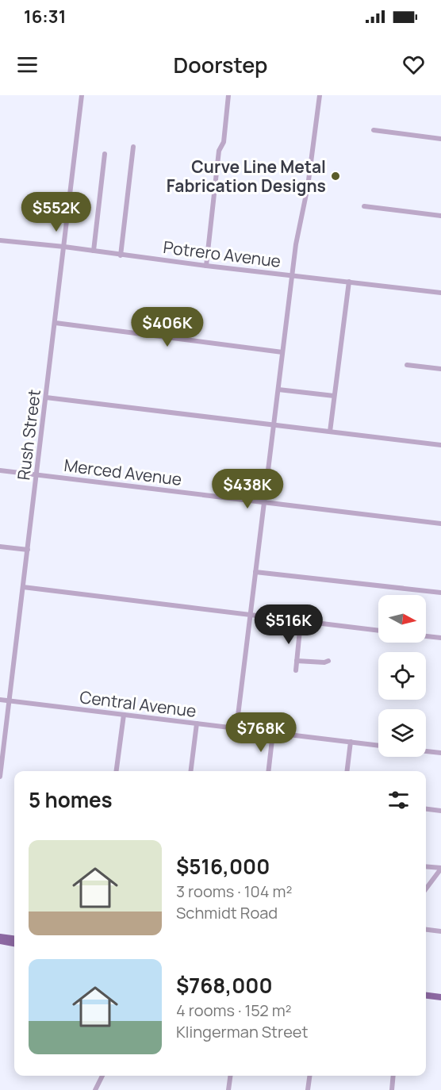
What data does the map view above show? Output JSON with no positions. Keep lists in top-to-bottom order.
{
  "streets": {
    "street": [
      "Potrero Avenue",
      "Rush Street",
      "Merced Avenue",
      "Central Avenue"
    ]
  },
  "crossings": [
    ["Potrero Avenue", "Rush Street"],
    ["Rush Street", "Merced Avenue"],
    ["Rush Street", "Central Avenue"]
  ],
  "places": ["Curve Line Metal Fabrication Designs"],
  "north": "right",
  "page": {
    "status": "16:31",
    "header": "Doorstep",
    "price": [
      "$552K",
      "$406K",
      "$438K",
      "$516K",
      "$768K"
    ],
    "heading": "5 homes",
    "list": [
      {
        "name": "$516,000",
        "note": "3 rooms · 104 m² · Schmidt Road"
      },
      {
        "name": "$768,000",
        "note": "4 rooms · 152 m² · Klingerman Street"
      }
    ]
  }
}
